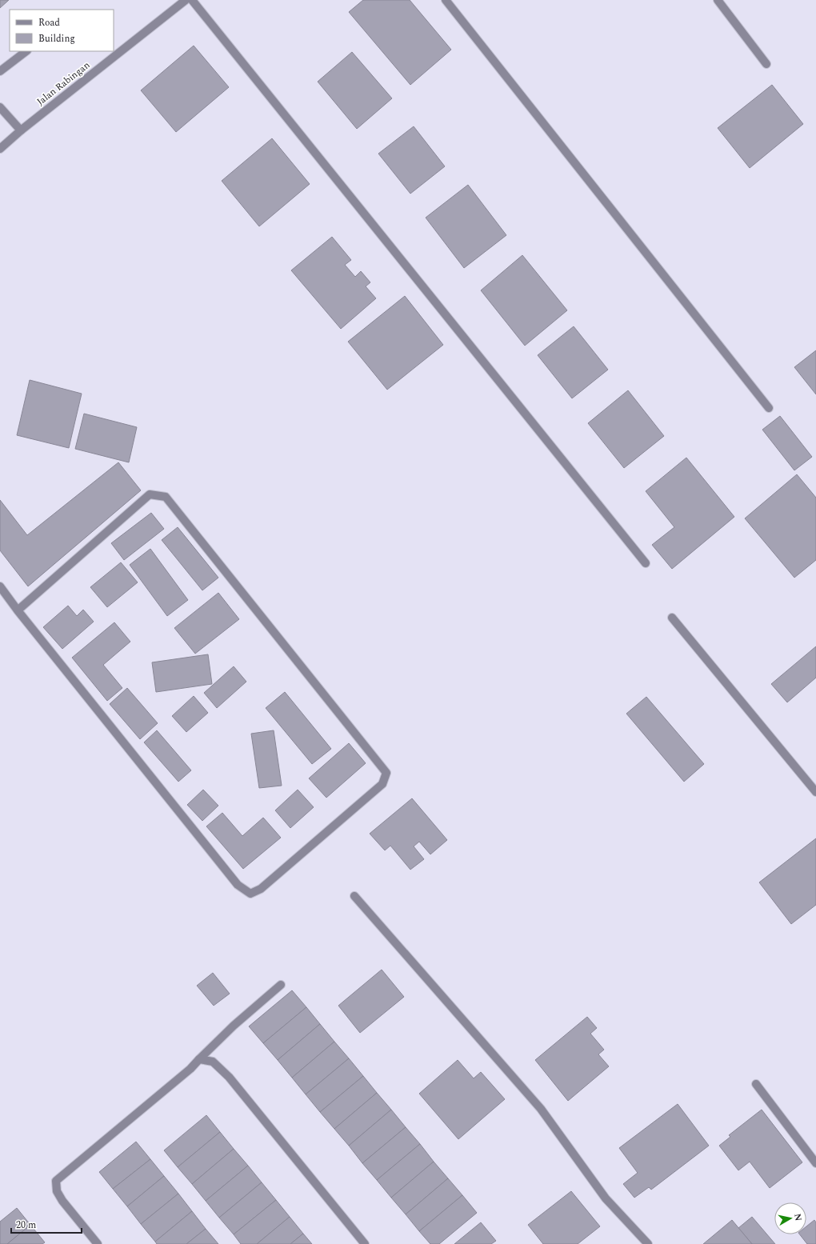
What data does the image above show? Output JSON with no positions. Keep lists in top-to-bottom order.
{
  "streets": {
    "street": ["Jalan Rabingan"]
  },
  "legend": ["Road", "Building"],
  "scale_bar": "20 m",
  "north": "right"
}
